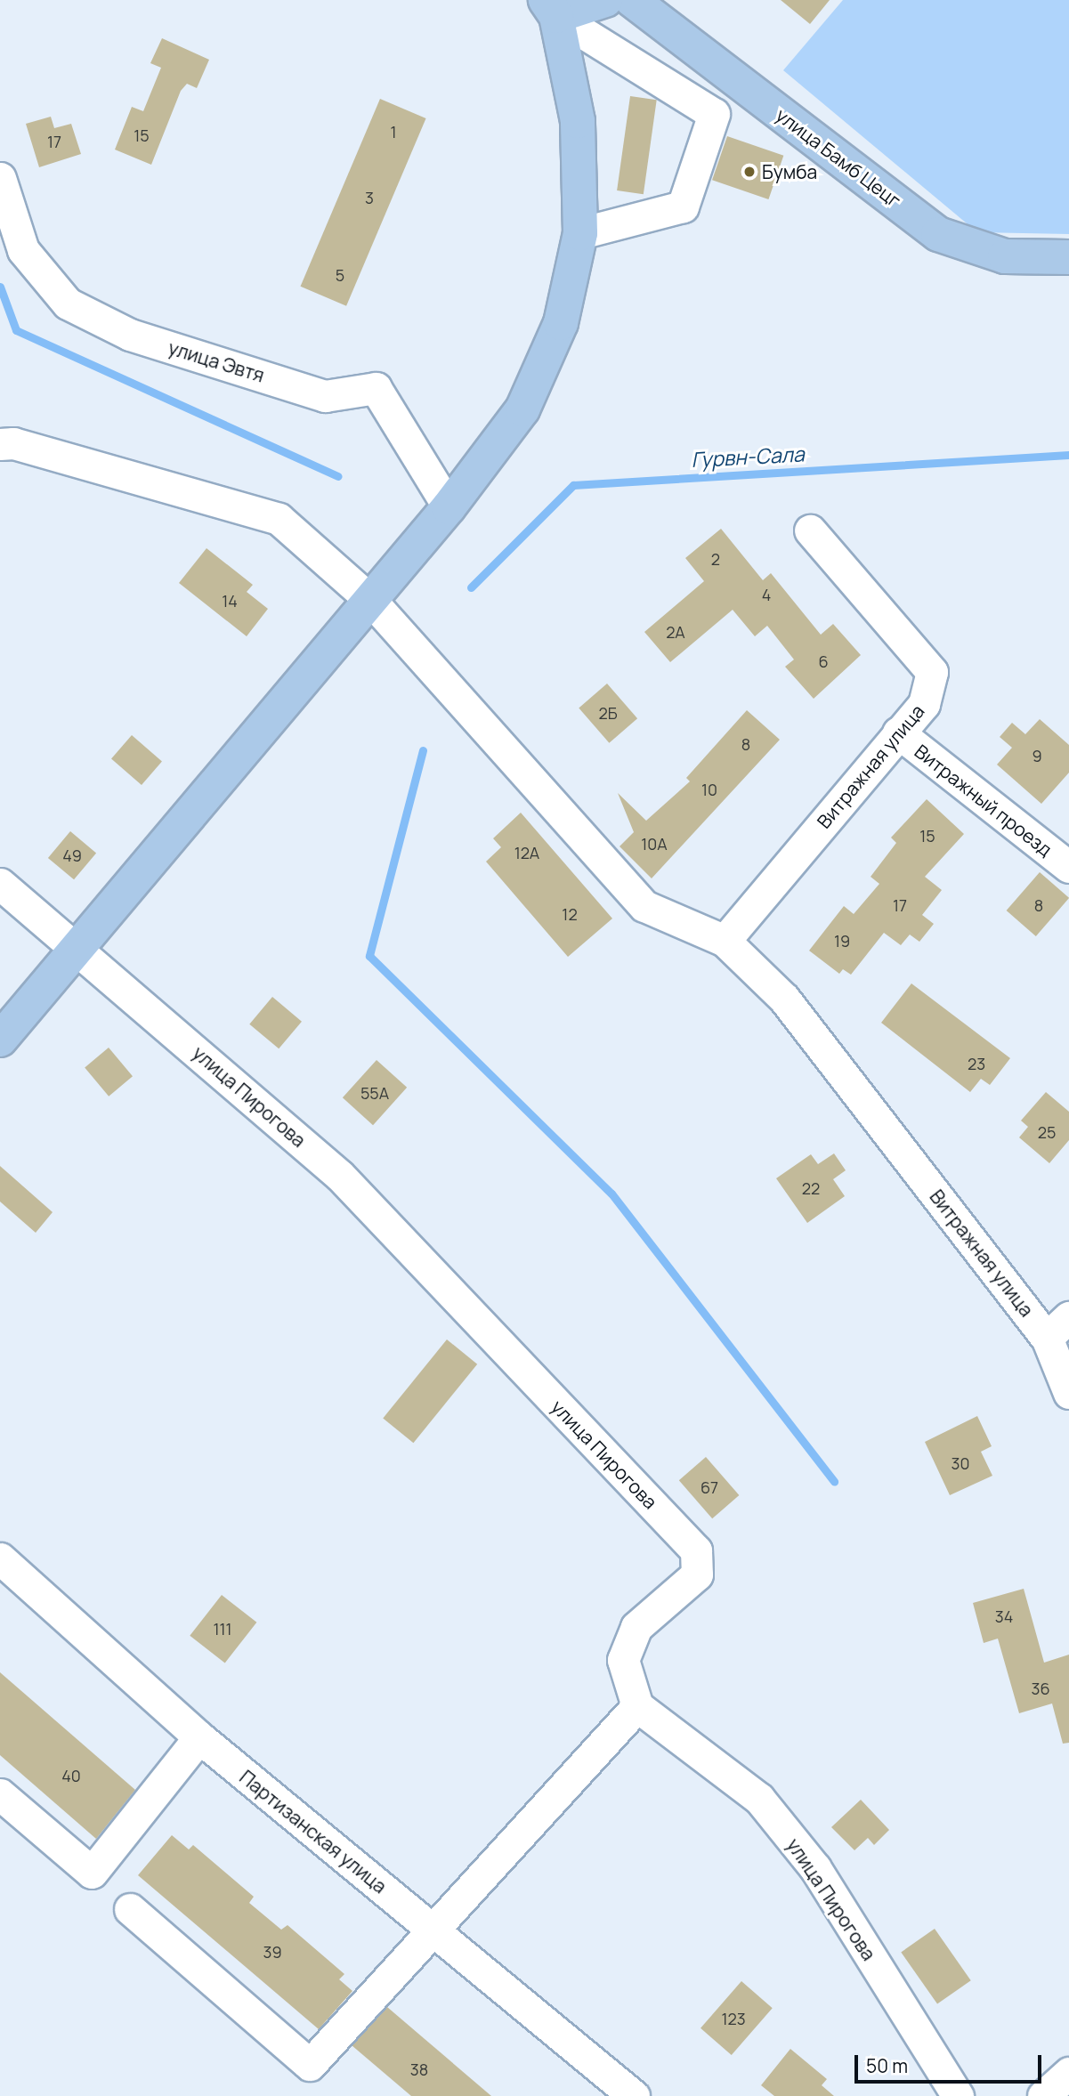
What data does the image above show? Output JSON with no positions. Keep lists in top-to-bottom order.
{
  "streets": {
    "main road": ["улица Бамб Цецг"],
    "street": [
      "улица Эвтя",
      "Витражная улица",
      "Витражный проезд",
      "улица Пирогова",
      "Партизанская улица"
    ]
  },
  "crossings": [
    ["Витражная улица", "Витражный проезд"]
  ],
  "water": ["Гурвн-Сала"],
  "places": ["Бумба"],
  "house_numbers": [
    "1",
    "15",
    "17",
    "3",
    "5",
    "2",
    "4",
    "14",
    "2А",
    "6",
    "2Б",
    "8",
    "9",
    "10",
    "15",
    "10А",
    "12А",
    "49",
    "17",
    "8",
    "12",
    "19",
    "23",
    "55А",
    "25",
    "22",
    "30",
    "67",
    "34",
    "111",
    "36",
    "40",
    "39",
    "123",
    "38"
  ],
  "scale_bar": "50 m"
}
